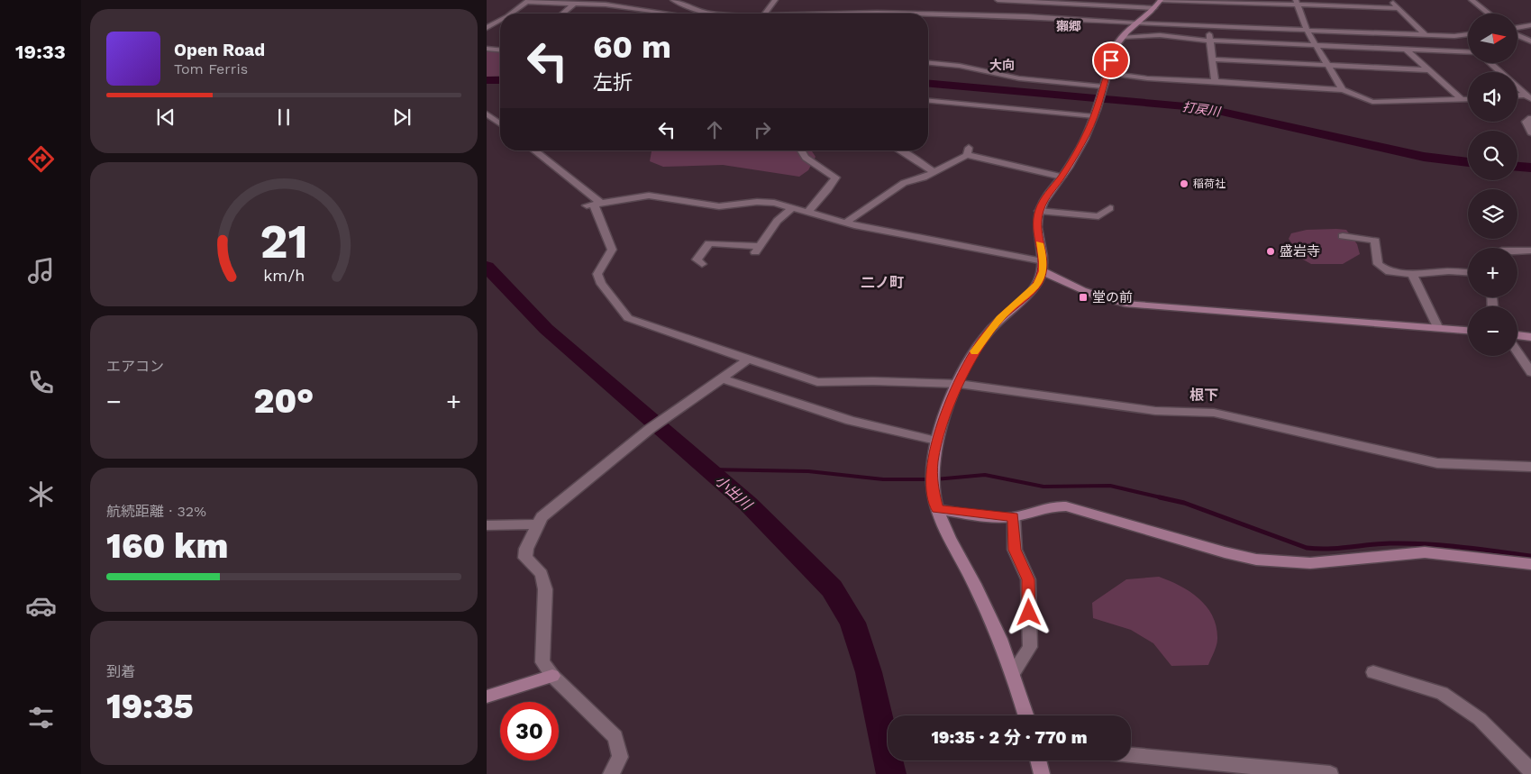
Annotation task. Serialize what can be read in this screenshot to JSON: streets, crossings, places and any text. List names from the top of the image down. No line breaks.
{"districts":["獺郷","大向","二ノ町","根下"],"water":["打戻川","小出川"],"places":{"other":["稲荷社","盛岩寺"],"transit":["堂の前"]},"north":"right","page":{"tabs":"19:33","map_buttons":["+","−"],"turn":["60 m","左折"],"song":["Open Road","Tom Ferris"],"tile":["エアコン",["航続距離 · 32%","160 km"],["到着","19:35"]],"heat":["−","20°","+"],"limit":"30","trip":"19:35 · 2 分 · 770 m","gauge":["21","km/h"]}}
